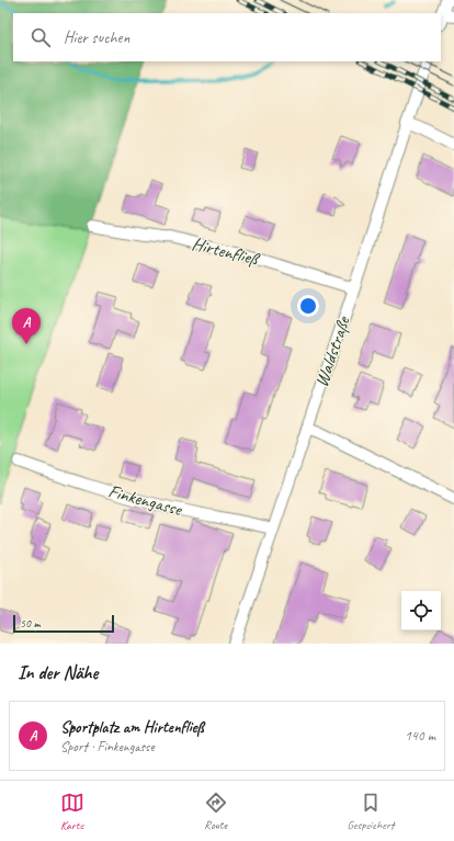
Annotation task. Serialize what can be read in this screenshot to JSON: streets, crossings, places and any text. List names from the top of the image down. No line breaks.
{"streets":{"street":["Hirtenfließ","Waldstraße","Finkengasse"]},"crossings":[["Hirtenfließ","Waldstraße"],["Waldstraße","Finkengasse"]],"scale_bar":"50 m","page":{"search":"Hier suchen","pins":"A","scale":"50 m","heading":"In der Nähe","list":[{"mark":"A","name":"Sportplatz am Hirtenfließ","note":"Sport · Finkengasse","value":"140 m"}],"nav":["Karte","Route","Gespeichert"]}}
